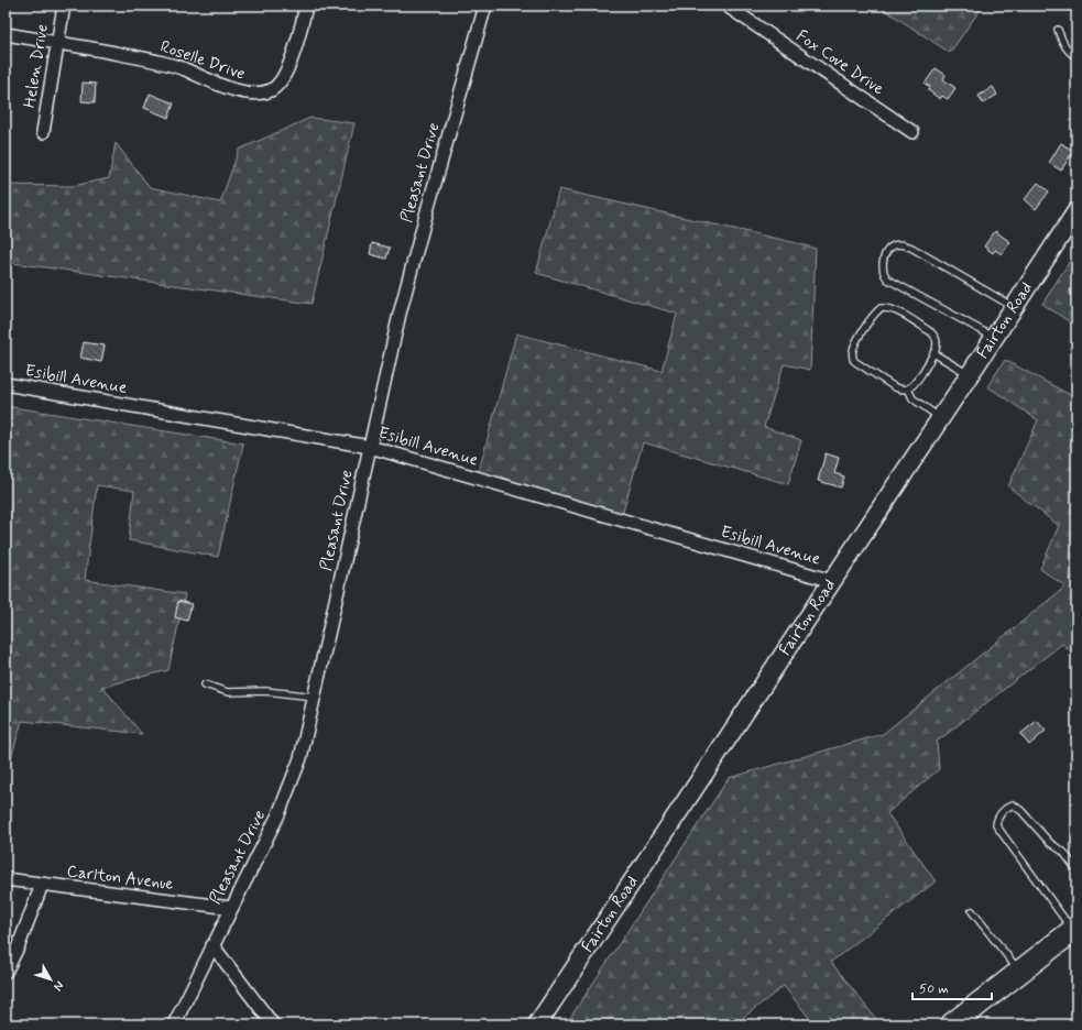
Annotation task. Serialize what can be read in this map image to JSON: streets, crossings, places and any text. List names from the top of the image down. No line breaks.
{"streets":{"main road":["Fairton Road"],"street":["Roselle Drive","Fox Cove Drive","Helen Drive","Pleasant Drive","Esibill Avenue","Carlton Avenue"]},"crossings":[["Roselle Drive","Helen Drive"],["Pleasant Drive","Esibill Avenue"],["Pleasant Drive","Carlton Avenue"],["Fairton Road","Esibill Avenue"]],"scale_bar":"50 m","north":"bottom right"}
